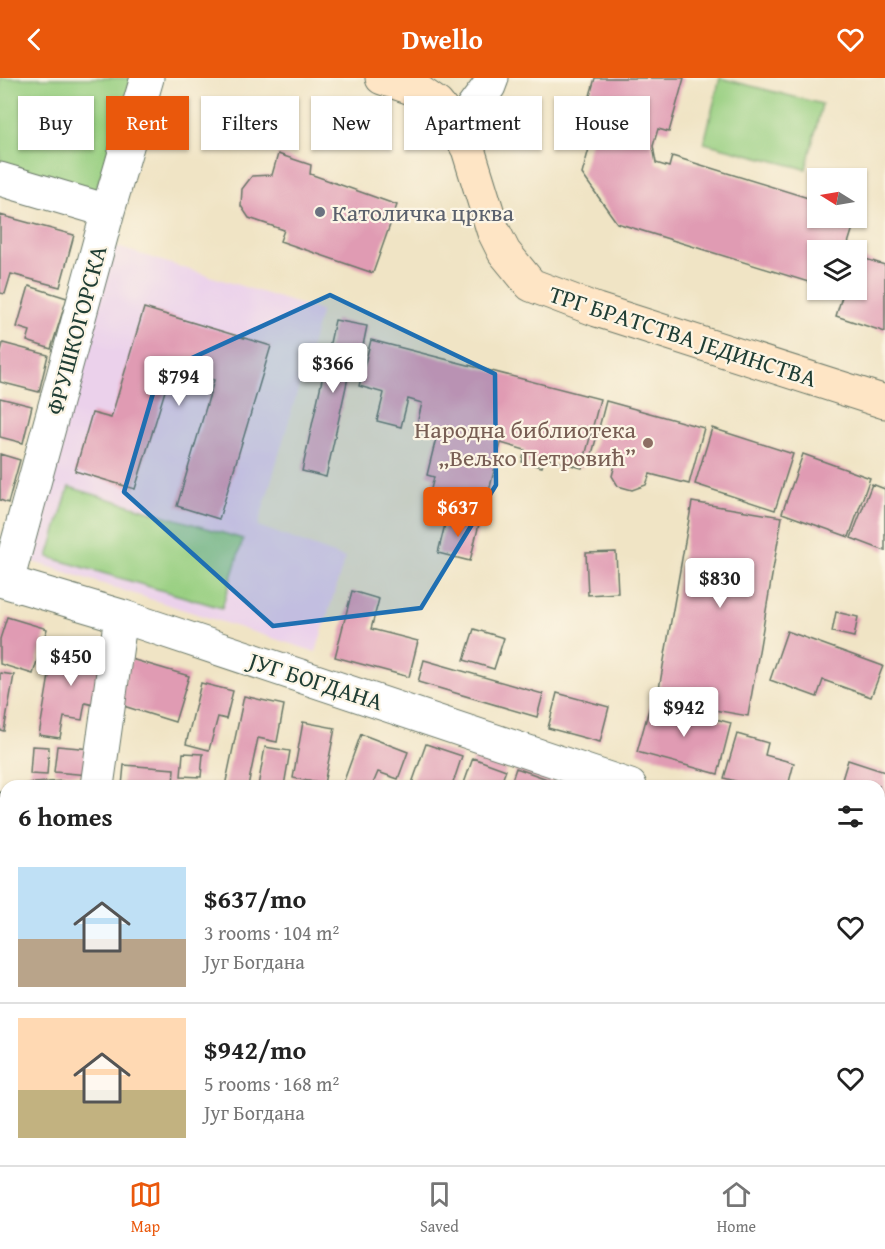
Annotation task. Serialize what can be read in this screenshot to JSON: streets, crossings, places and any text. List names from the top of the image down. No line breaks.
{"streets":{"street":["ФРУШКОГОРСКА","ТРГ БРАТСТВА ЈЕДИНСТВА","ЈУГ БОГДАНА"]},"crossings":[["ФРУШКОГОРСКА","ЈУГ БОГДАНА"]],"places":["Католичка црква","Народна библиотека „Вељко Петровић”"],"north":"left","page":{"header":"Dwello","chip":["Buy","Rent","Filters","New","Apartment","House"],"price":["$366","$794","$637","$830","$450","$942"],"heading":"6 homes","list":[{"name":"$637/mo","note":"3 rooms · 104 m² · Југ Богдана"},{"name":"$942/mo","note":"5 rooms · 168 m² · Југ Богдана"}],"tabs":["Map","Saved","Home"]}}
